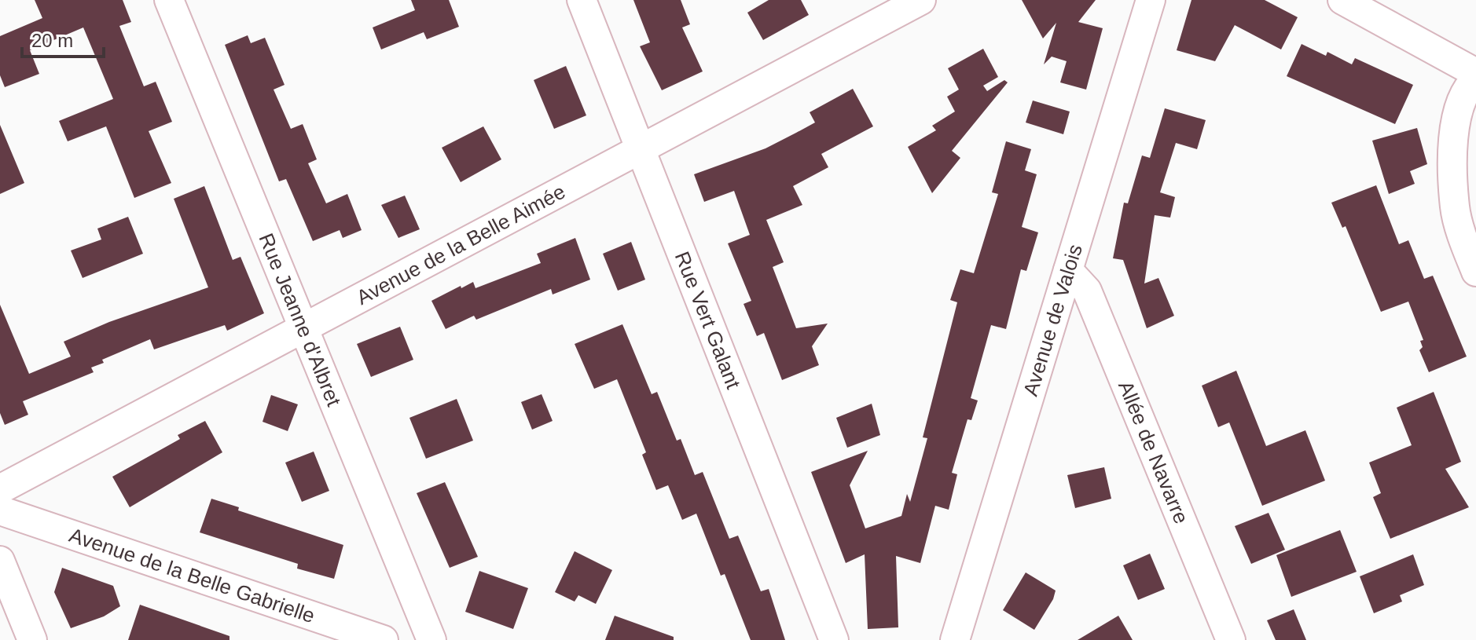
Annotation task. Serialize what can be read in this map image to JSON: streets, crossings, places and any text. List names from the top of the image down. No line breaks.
{"streets":{"street":["Avenue de la Belle Aimée","Rue Jeanne d'Albret","Rue Vert Galant","Avenue de Valois","Allée de Navarre","Avenue de la Belle Gabrielle"]},"crossings":[["Avenue de la Belle Aimée","Rue Jeanne d'Albret"],["Avenue de la Belle Aimée","Rue Vert Galant"],["Avenue de Valois","Allée de Navarre"]],"scale_bar":"20 m"}
